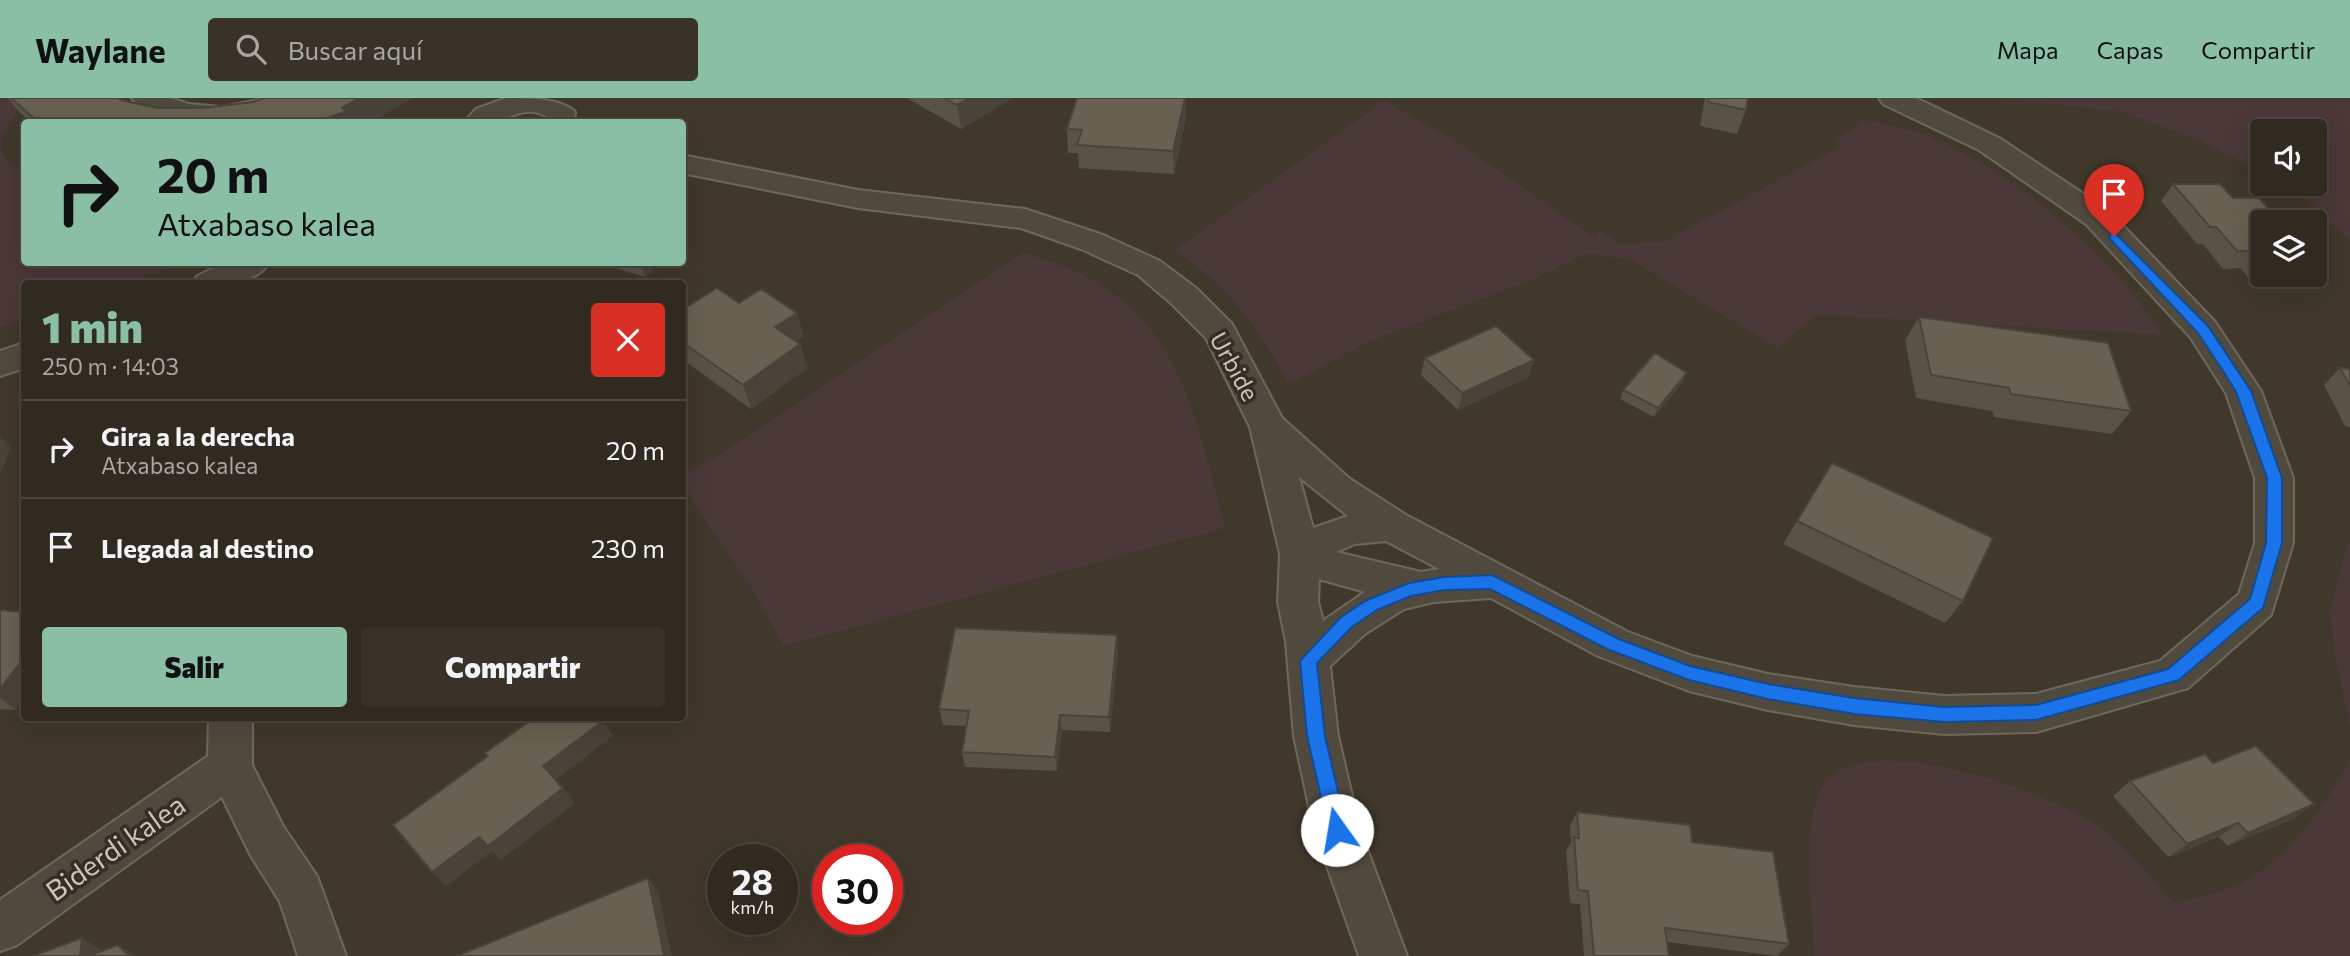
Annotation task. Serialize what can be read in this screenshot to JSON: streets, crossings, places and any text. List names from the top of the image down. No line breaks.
{"streets":{"street":["Urbide","Biderdi kalea"]},"page":{"header":"Waylane","search":"Buscar aquí","nav":["Mapa","Capas","Compartir"],"turn":["20 m","Atxabaso kalea"],"heading":["1 min","250 m · 14:03"],"list":[{"name":"Gira a la derecha","note":"Atxabaso kalea","value":"20 m"},{"name":"Llegada al destino","value":"230 m"}],"buttons":["Salir","Compartir"],"speed":"28 km/h","limit":"30"}}
